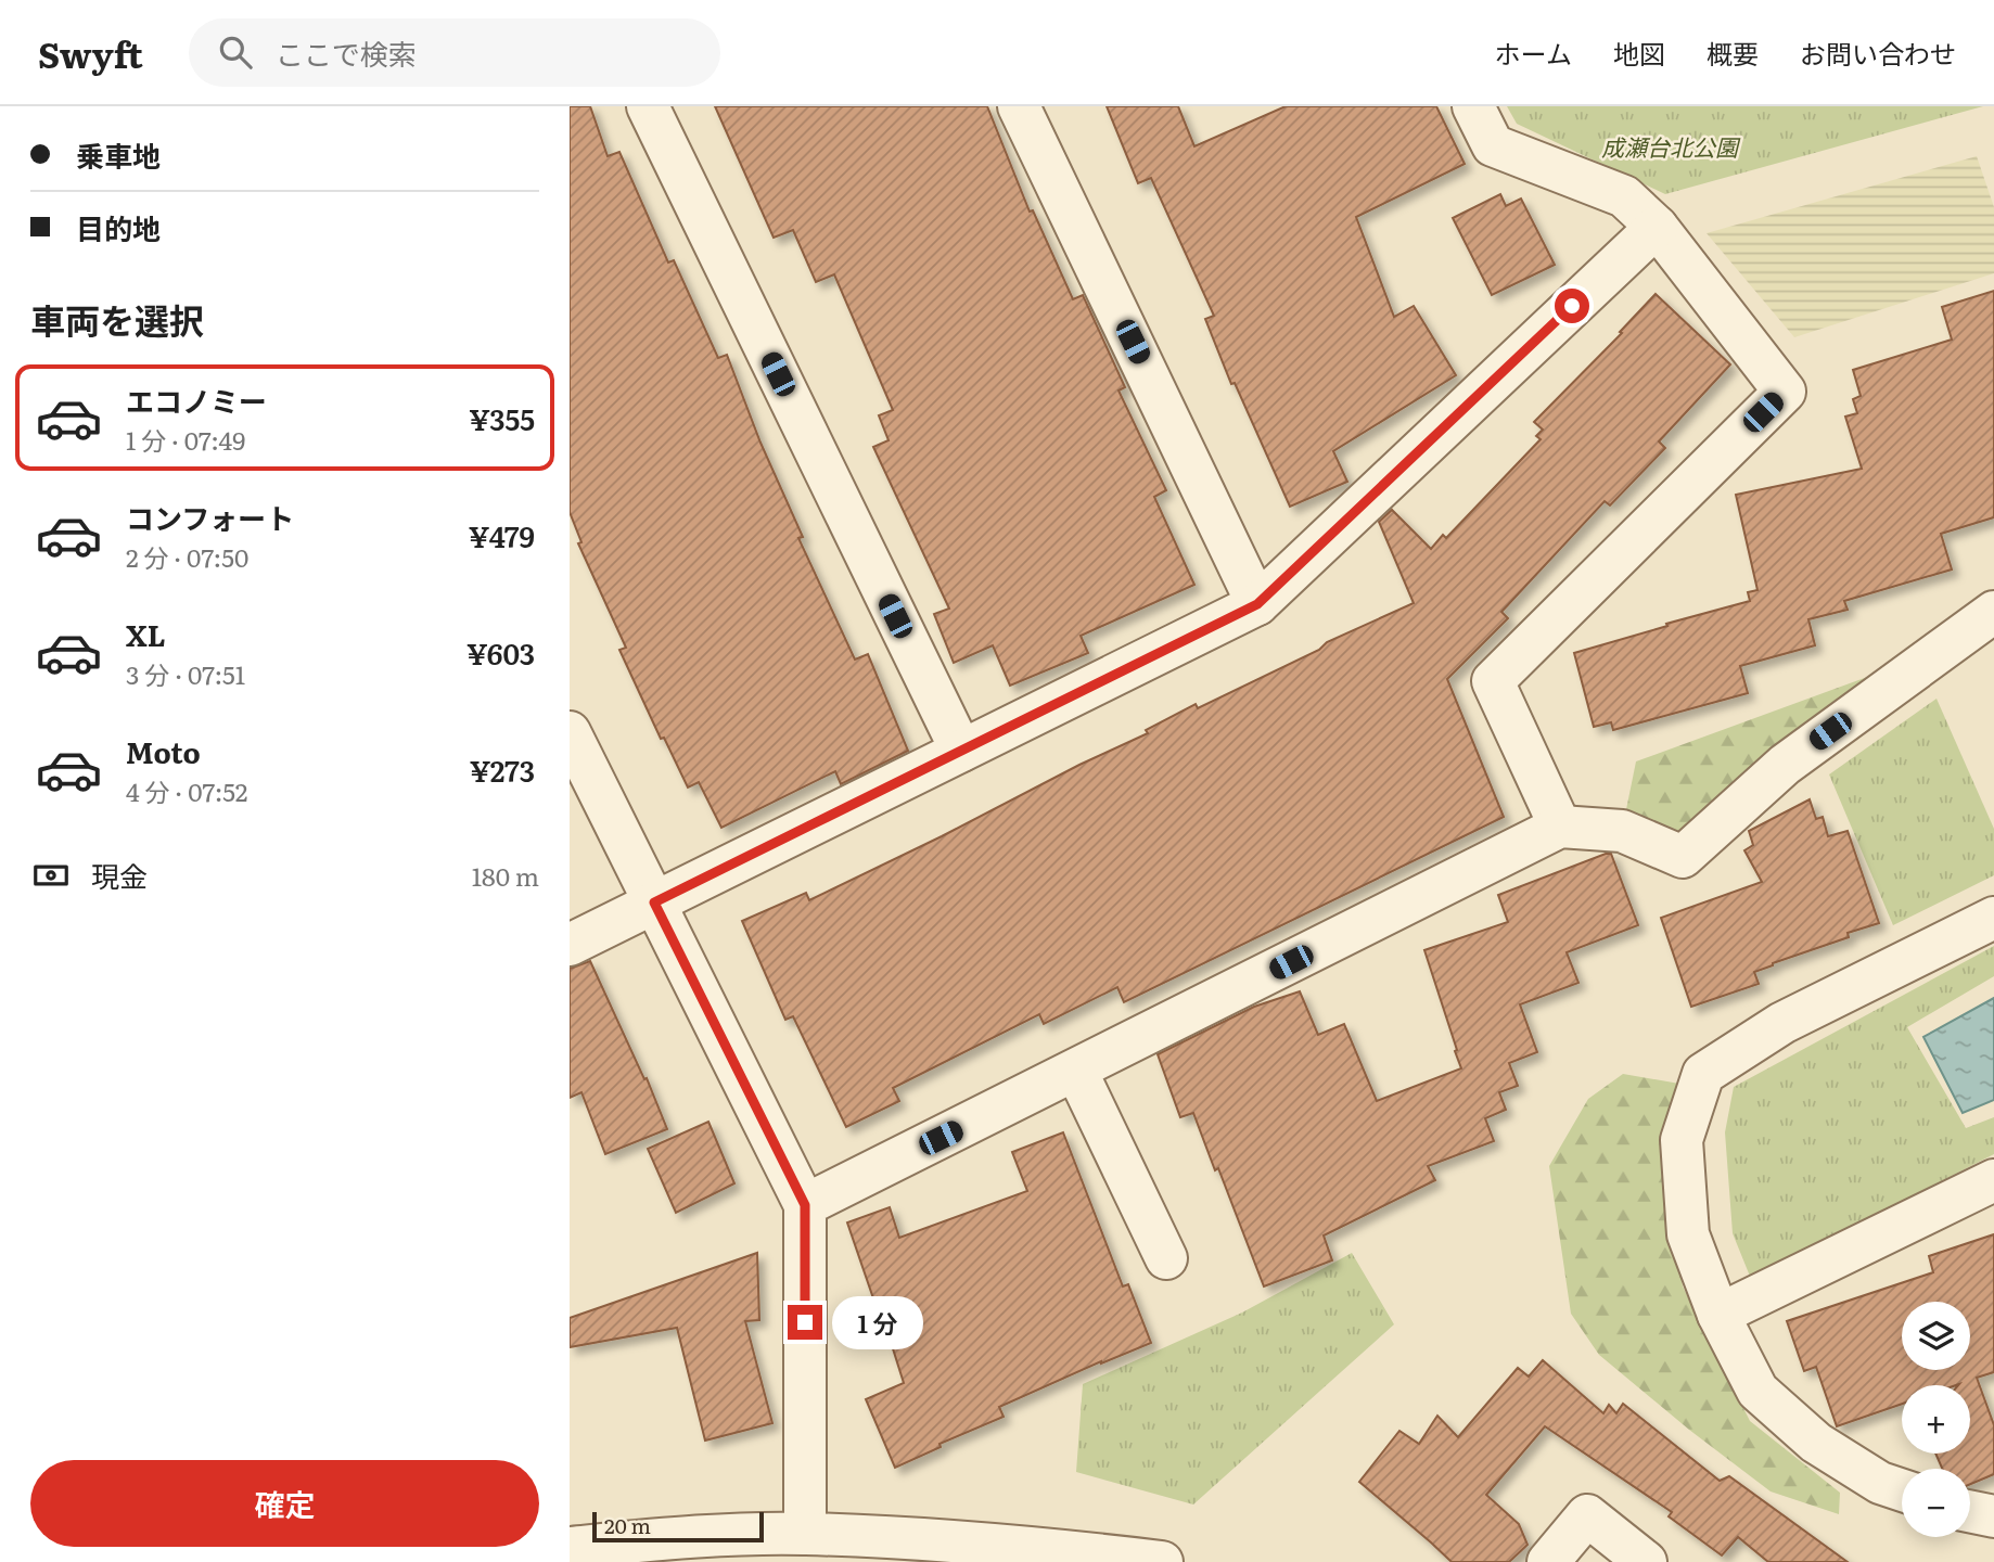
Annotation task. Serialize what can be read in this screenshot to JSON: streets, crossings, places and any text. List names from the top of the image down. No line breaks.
{"parks":["成瀬台北公園"],"scale_bar":"20 m","page":{"header":"Swyft","search":"ここで検索","nav":["ホーム","地図","概要","お問い合わせ"],"banner":["乗車地","目的地"],"heading":"車両を選択","list":[{"name":"エコノミー","note":"1 分 · 07:49","value":"¥355"},{"name":"コンフォート","note":"2 分 · 07:50","value":"¥479"},{"name":"XL","note":"3 分 · 07:51","value":"¥603"},{"name":"Moto","note":"4 分 · 07:52","value":"¥273"}],"pay":["現金","180 m"],"bubble":"1 分","map_buttons":["+","−"],"buttons":"確定","scale":"20 m"}}
